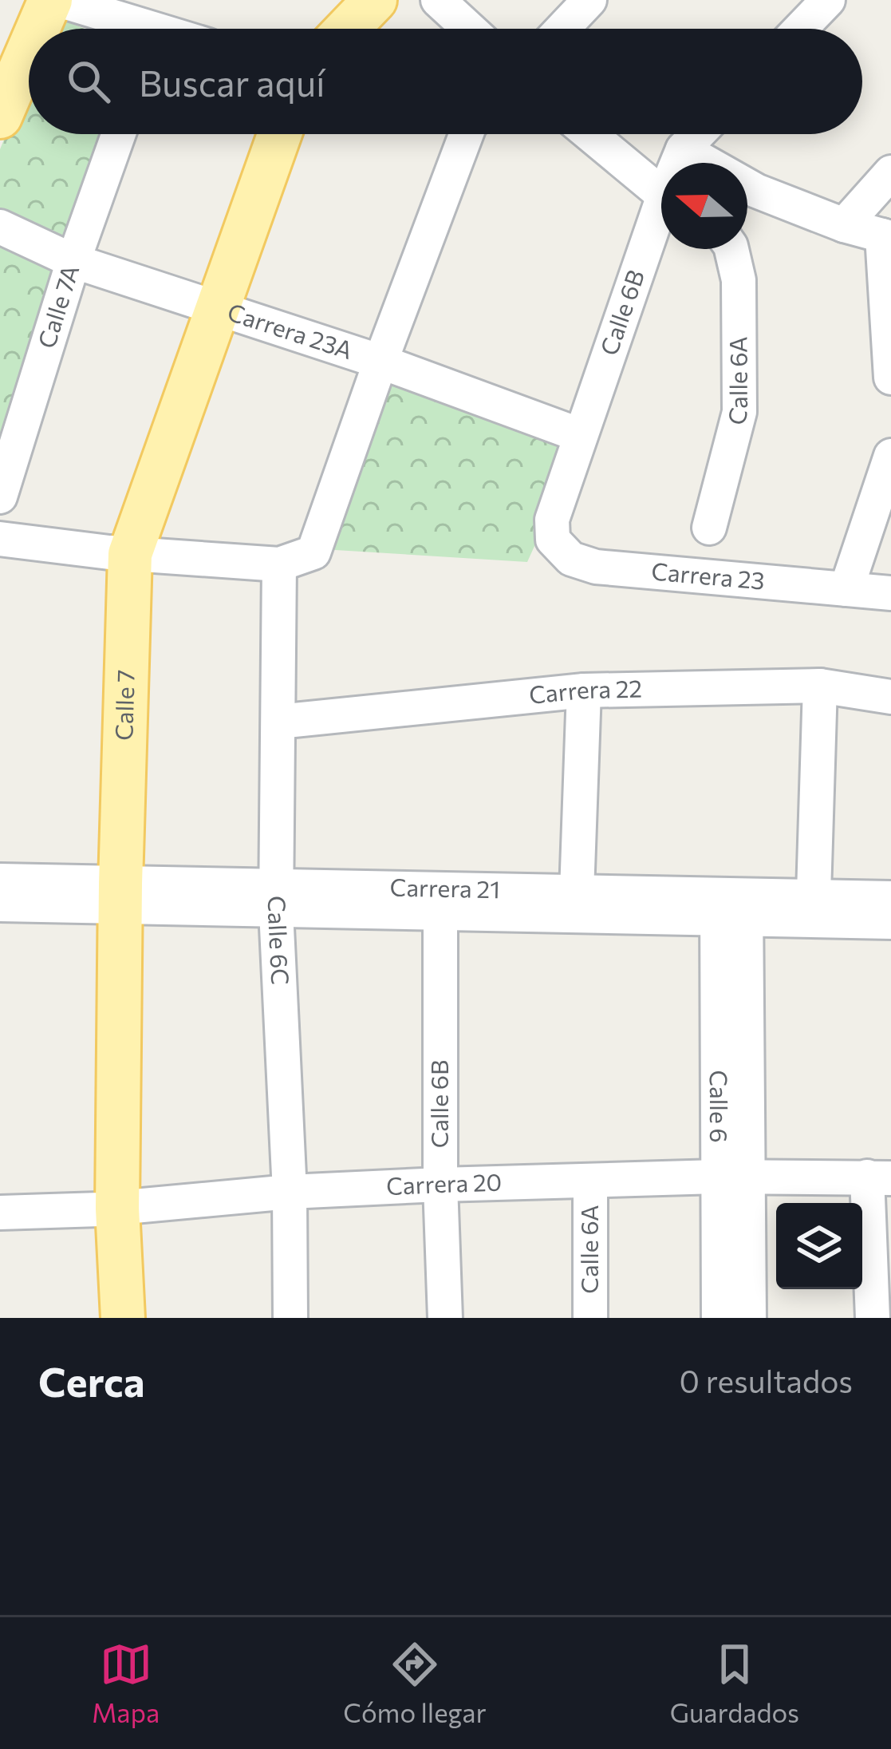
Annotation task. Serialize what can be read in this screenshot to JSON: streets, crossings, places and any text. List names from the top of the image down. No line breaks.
{"streets":{"main road":["Calle 7"],"street":["Calle 7A","Calle 6B","Carrera 23A","Calle 6A","Carrera 23","Carrera 22","Carrera 21","Calle 6C","Calle 6","Carrera 20"]},"crossings":[["Calle 7A","Carrera 23A"],["Calle 6B","Carrera 23A"],["Calle 6B","Carrera 23"],["Calle 6B","Carrera 21"],["Calle 6B","Carrera 20"],["Carrera 23A","Calle 7"],["Calle 6A","Carrera 20"],["Carrera 22","Calle 6C"],["Calle 7","Carrera 21"],["Calle 7","Carrera 20"],["Carrera 21","Calle 6C"],["Carrera 21","Calle 6"],["Calle 6C","Carrera 20"],["Calle 6","Carrera 20"]],"north":"left","page":{"search":"Buscar aquí","heading":["Cerca","0 resultados"],"nav":["Mapa","Cómo llegar","Guardados"]}}
